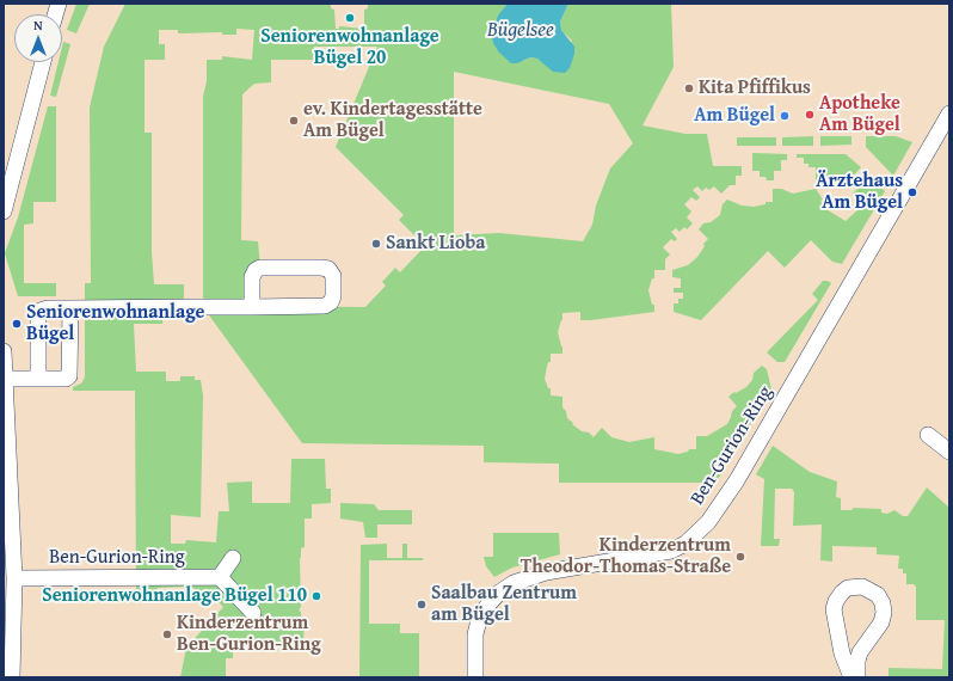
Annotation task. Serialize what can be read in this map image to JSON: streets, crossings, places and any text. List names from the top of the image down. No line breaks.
{"streets":{"street":["Ben-Gurion-Ring"]},"water":["Bügelsee"],"places":["Seniorenwohnanlage Bügel 20","Kita Pfiffikus","Apotheke Am Bügel","Am Bügel","ev. Kindertagesstätte Am Bügel","Ärztehaus Am Bügel","Sankt Lioba","Seniorenwohnanlage Bügel","Kinderzentrum Theodor-Thomas-Straße","Seniorenwohnanlage Bügel 110","Saalbau Zentrum am Bügel","Kinderzentrum Ben-Gurion-Ring"],"north":"top"}
